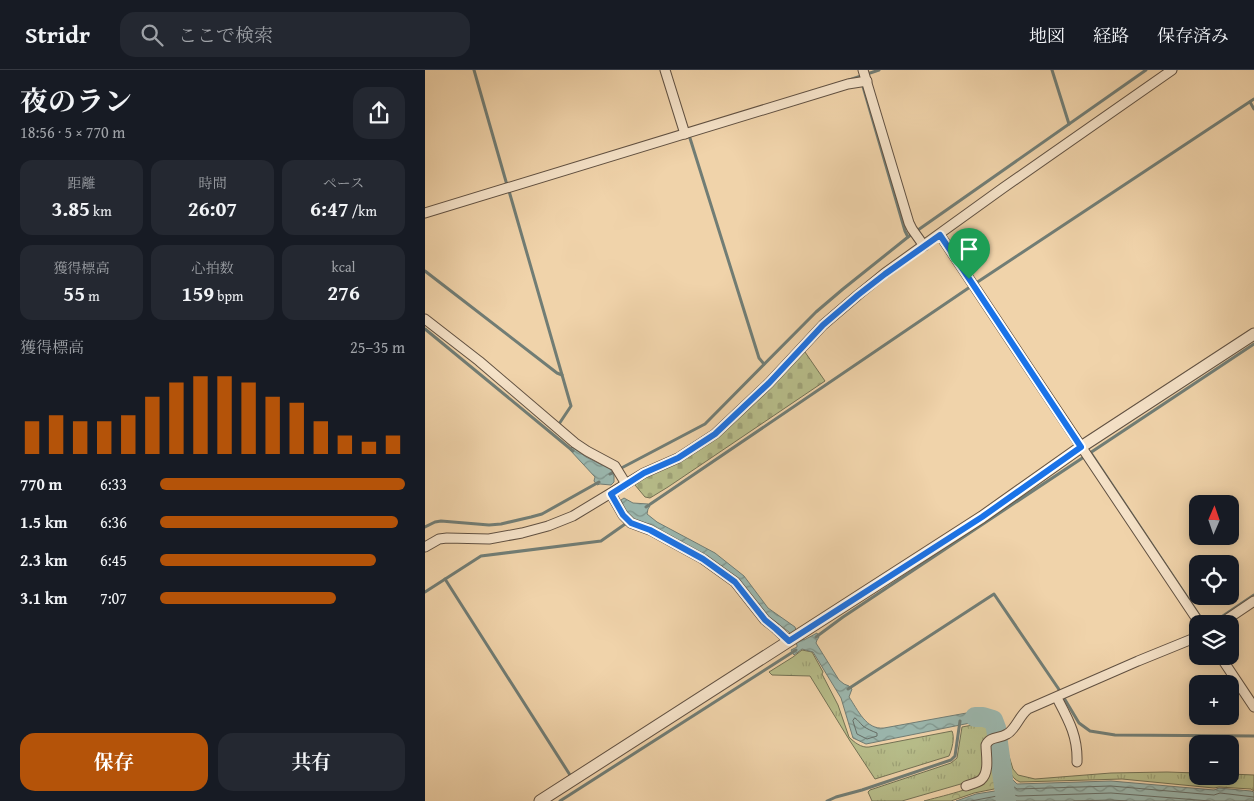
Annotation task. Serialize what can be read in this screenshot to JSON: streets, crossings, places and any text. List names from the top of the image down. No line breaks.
{"north":"top","page":{"header":"Stridr","search":"ここで検索","nav":["地図","経路","保存済み"],"heading":["夜のラン","18:56 · 5 × 770 m"],"stats":[["距離","3.85 km"],["時間","26:07"],["ペース","6:47 /km"],["獲得標高","55 m"],["心拍数","159 bpm"],["kcal","276"]],"chart":["獲得標高","25–35 m"],"list":[{"name":"770 m","note":"6:33"},{"name":"1.5 km","note":"6:36"},{"name":"2.3 km","note":"6:45"},{"name":"3.1 km","note":"7:07"}],"map_buttons":["+","−"],"buttons":["保存","共有"]}}
